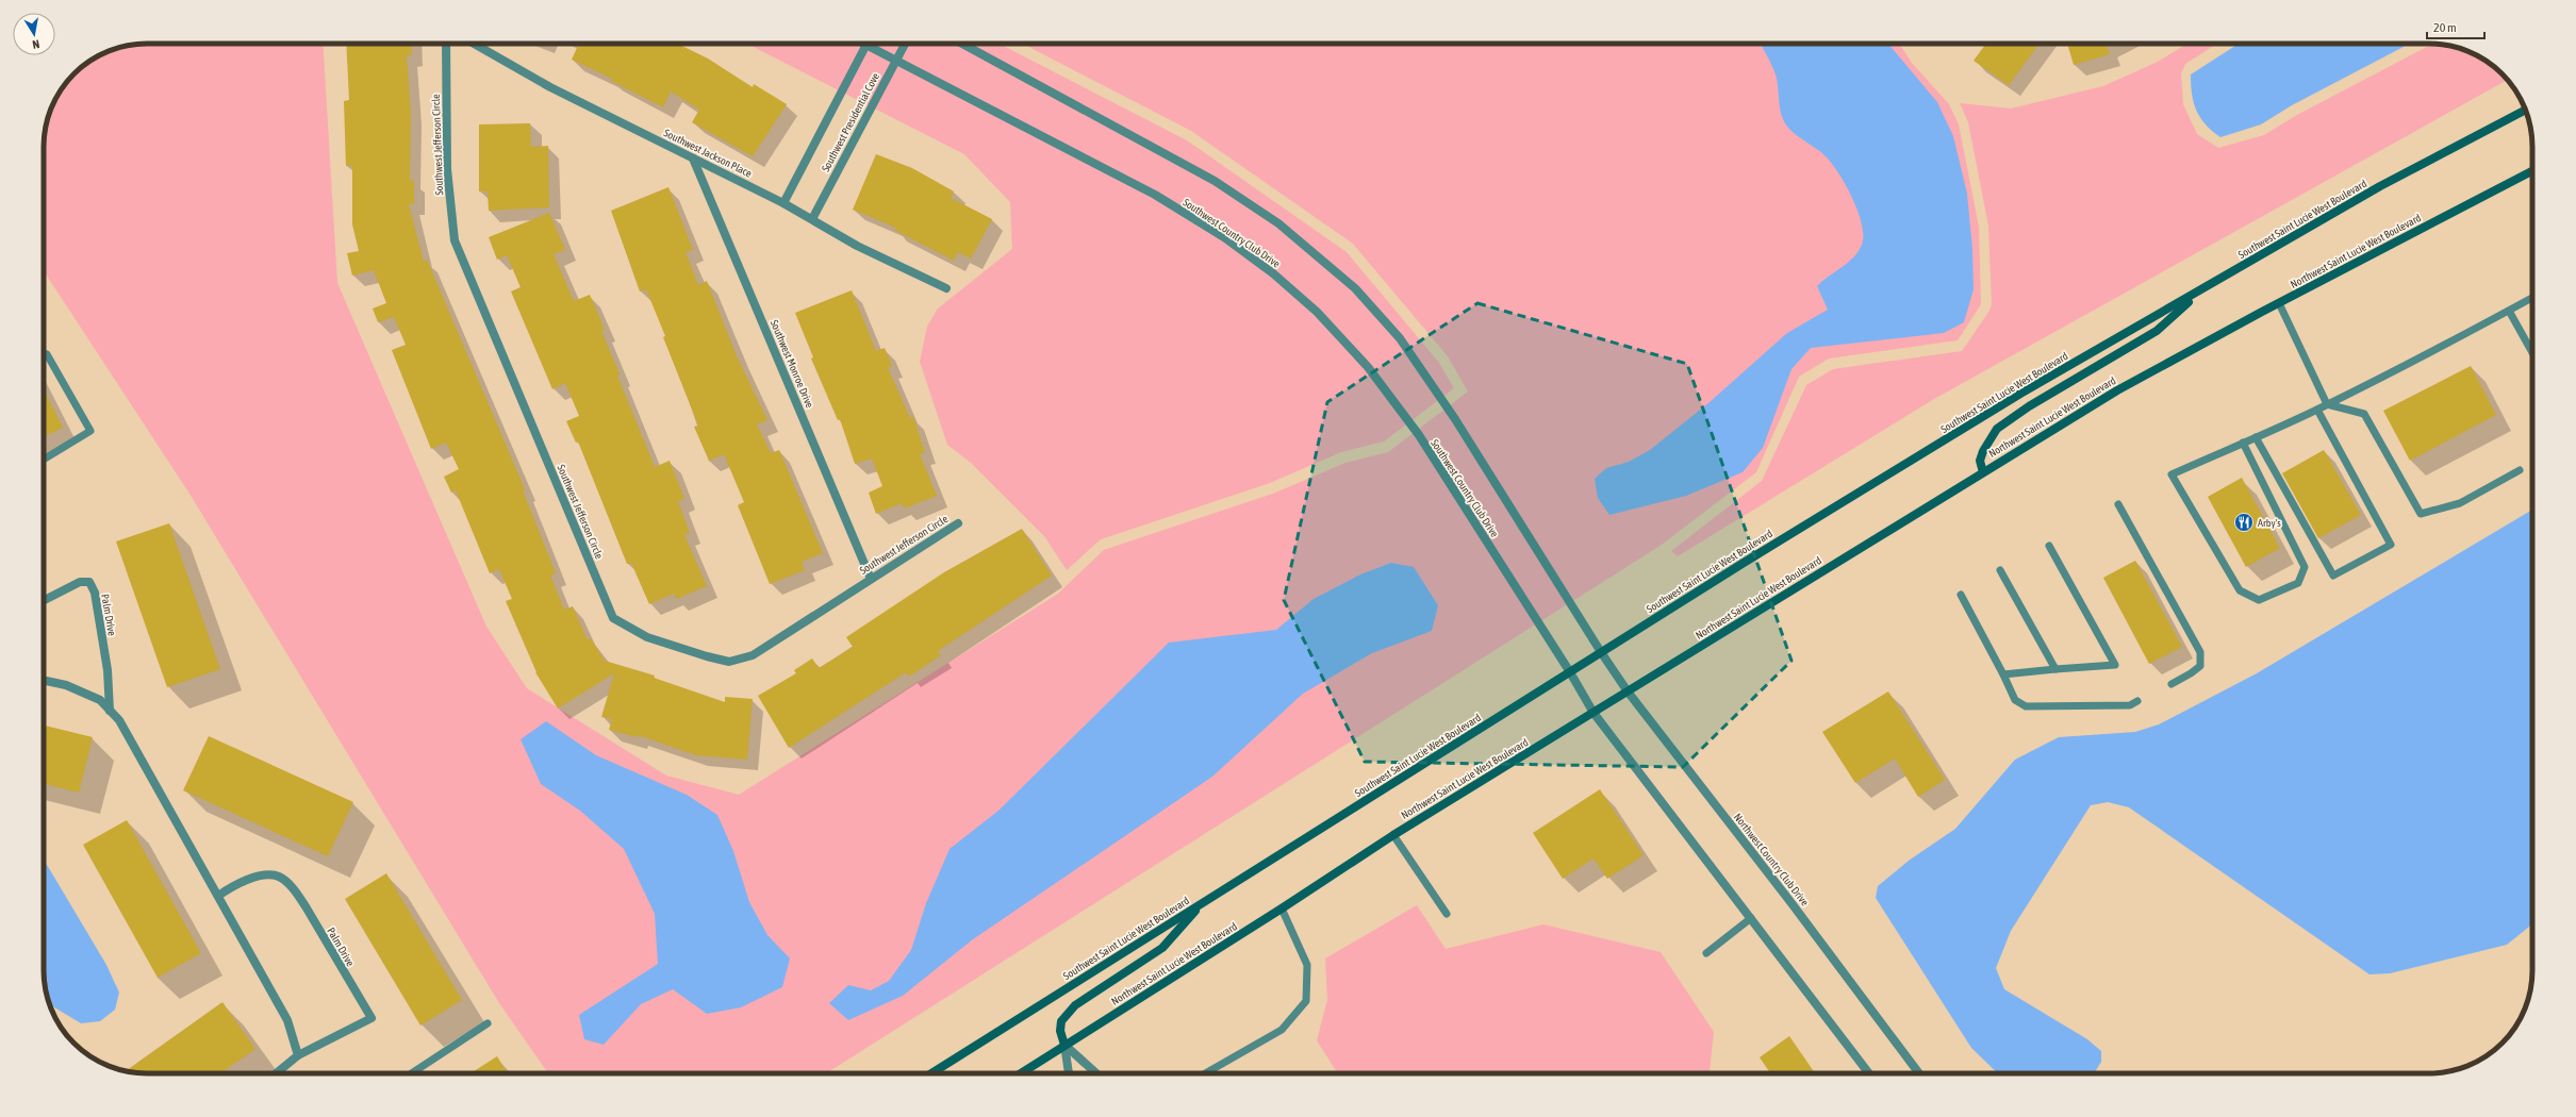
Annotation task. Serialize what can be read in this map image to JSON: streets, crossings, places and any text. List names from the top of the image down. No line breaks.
{"streets":{"main road":["Southwest Saint Lucie West Boulevard","Northwest Saint Lucie West Boulevard"],"street":["Southwest Presidential Cove","Southwest Jefferson Circle","Southwest Jackson Place","Southwest Country Club Drive","Southwest Monroe Drive","Palm Drive","Northwest Country Club Drive"]},"crossings":[["Southwest Presidential Cove","Southwest Jackson Place"],["Southwest Presidential Cove","Southwest Country Club Drive"],["Southwest Jefferson Circle","Southwest Monroe Drive"],["Southwest Jackson Place","Southwest Monroe Drive"],["Southwest Saint Lucie West Boulevard","Southwest Country Club Drive"],["Southwest Saint Lucie West Boulevard","Northwest Country Club Drive"],["Northwest Saint Lucie West Boulevard","Northwest Country Club Drive"]],"places":{"restaurant":["Arby's"]},"scale_bar":"20 m","north":"bottom"}
